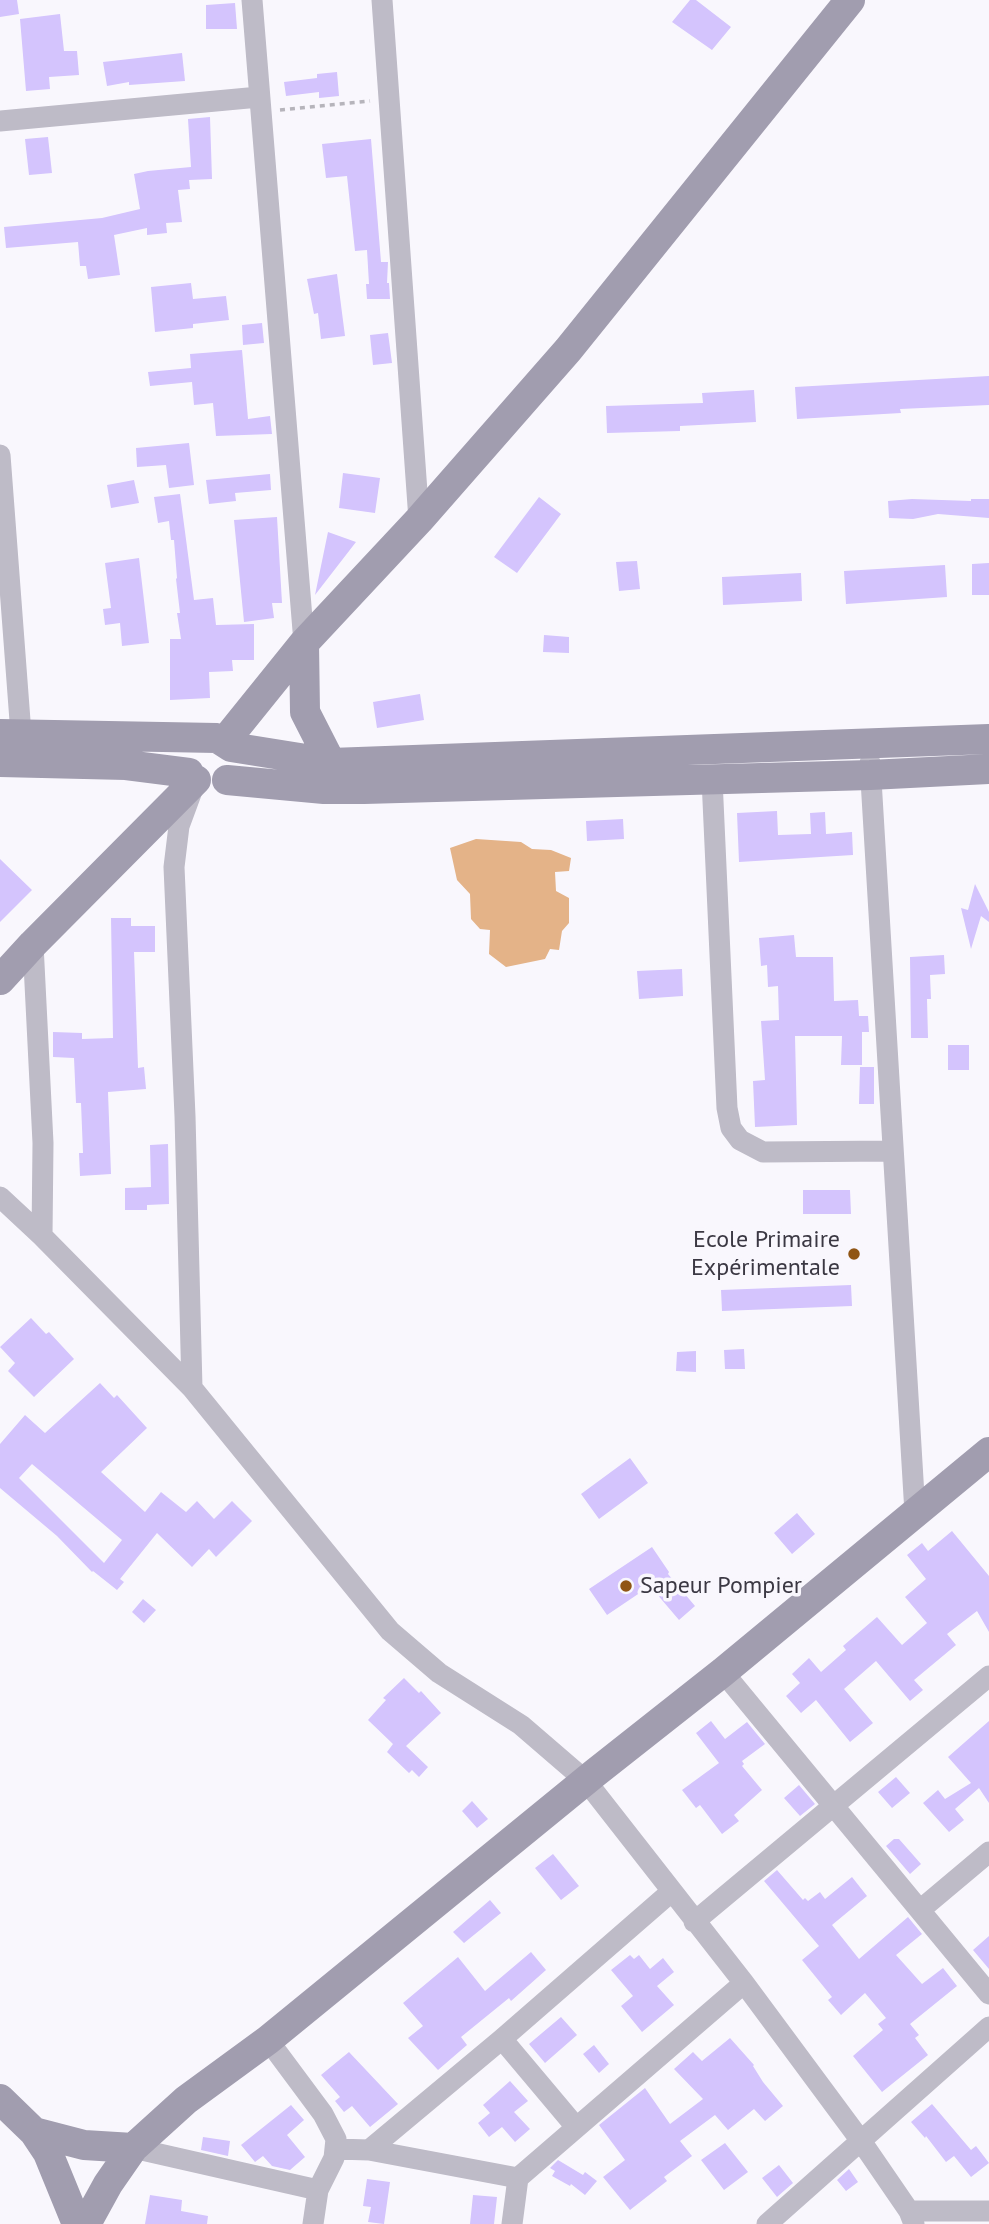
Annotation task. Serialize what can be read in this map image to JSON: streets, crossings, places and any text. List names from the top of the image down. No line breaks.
{"places":["Ecole Primaire Expérimentale","Sapeur Pompier"]}
